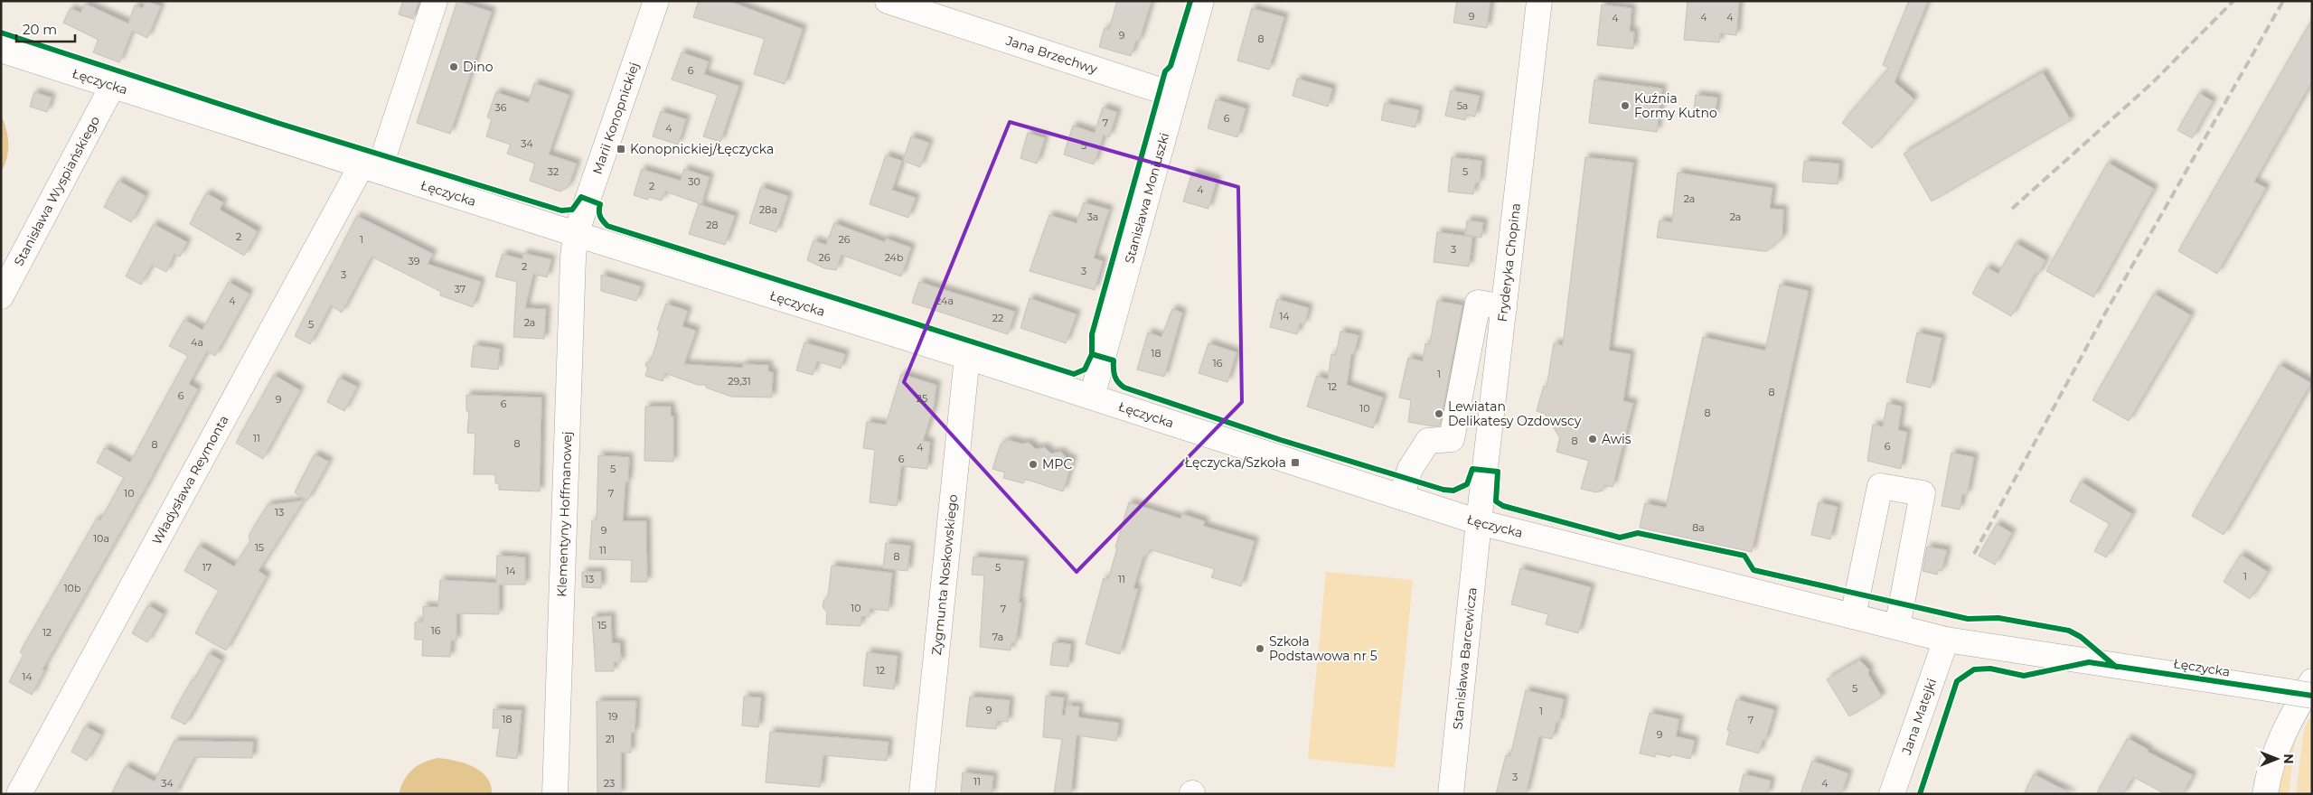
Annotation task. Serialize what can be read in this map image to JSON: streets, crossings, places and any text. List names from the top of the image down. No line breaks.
{"streets":{"street":["Jana Brzechwy","Łęczycka","Marii Konopnickiej","Stanisława Wyspiańskiego","Stanisława Moniuszki","Fryderyka Chopina","Władysława Reymonta","Klementyny Hoffmanowej","Zygmunta Noskowskiego","Stanisława Barcewicza","Jana Matejki"]},"crossings":[["Jana Brzechwy","Stanisława Moniuszki"],["Łęczycka","Marii Konopnickiej"],["Łęczycka","Stanisława Wyspiańskiego"],["Łęczycka","Stanisława Moniuszki"],["Łęczycka","Fryderyka Chopina"],["Łęczycka","Władysława Reymonta"],["Łęczycka","Klementyny Hoffmanowej"],["Łęczycka","Zygmunta Noskowskiego"],["Łęczycka","Stanisława Barcewicza"],["Łęczycka","Jana Matejki"],["Marii Konopnickiej","Klementyny Hoffmanowej"],["Fryderyka Chopina","Stanisława Barcewicza"]],"places":{"other":["Dino","Kuźnia Formy Kutno","Lewiatan Delikatesy Ozdowscy","Awis","MPC","Szkoła Podstawowa nr 5"],"transit":["Konopnickiej/Łęczycka","Łęczycka/Szkoła"]},"house_numbers":["9","4","4","4","9","8","6","5a","36","6","7","4","34","5","32","5","30","2","4","2a","28a","3a","2a","28","2","1","26","3","26","24b","39","2","3","3","37","4","24a","14","22","2a","5","4a","18","16","1","29,31","12","8","6","25","9","6","10","8","11","8","8","8","6","4","6","5","10","7","13","8a","9","10a","15","11","8","17","5","14","1","13","11","10b","10","7","15","16","12","7a","12","14","5","9","1","19","18","7","9","21","3","11","34","23","4"],"scale_bar":"20 m","north":"right"}
